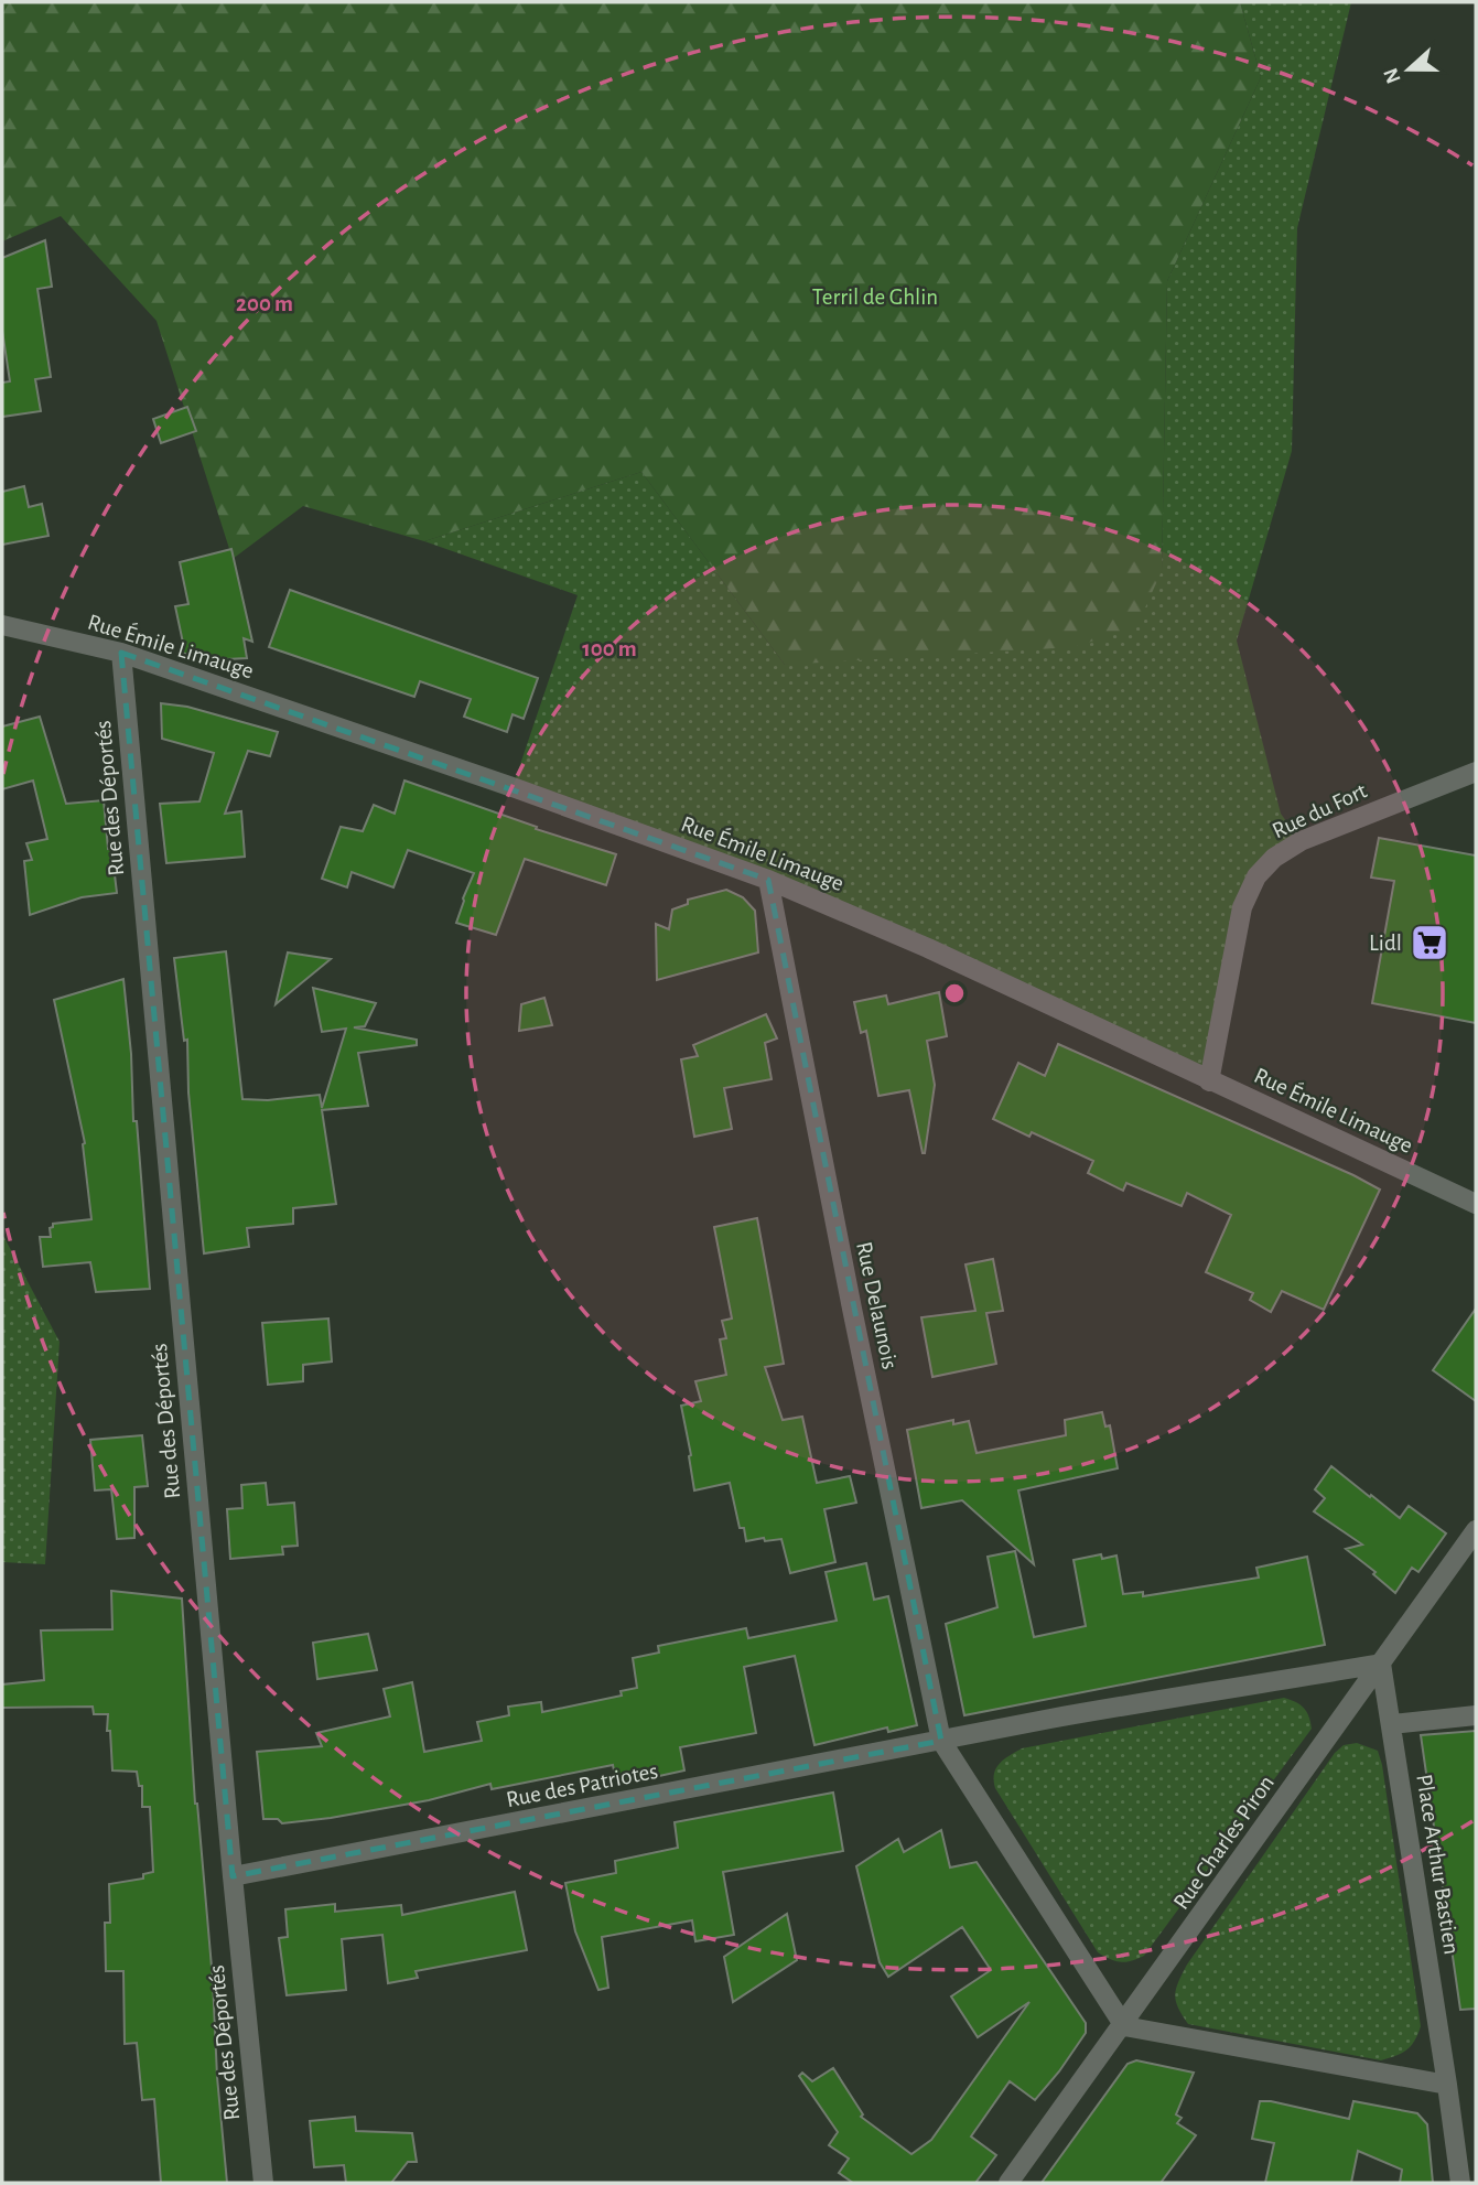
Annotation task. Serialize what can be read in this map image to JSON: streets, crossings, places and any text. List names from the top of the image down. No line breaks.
{"streets":{"street":["Rue Émile Limauge","Rue des Déportés","Rue du Fort","Rue Delaunois","Rue des Patriotes","Rue Charles Piron","Place Arthur Bastien"]},"crossings":[["Rue Émile Limauge","Rue des Déportés"],["Rue Émile Limauge","Rue du Fort"],["Rue Émile Limauge","Rue Delaunois"],["Rue des Déportés","Rue des Patriotes"],["Rue Delaunois","Rue des Patriotes"],["Rue Charles Piron","Place Arthur Bastien"]],"parks":["Terril de Ghlin"],"places":{"supermarket":["Lidl"]},"north":"left","rings":["200 m","100 m"]}
